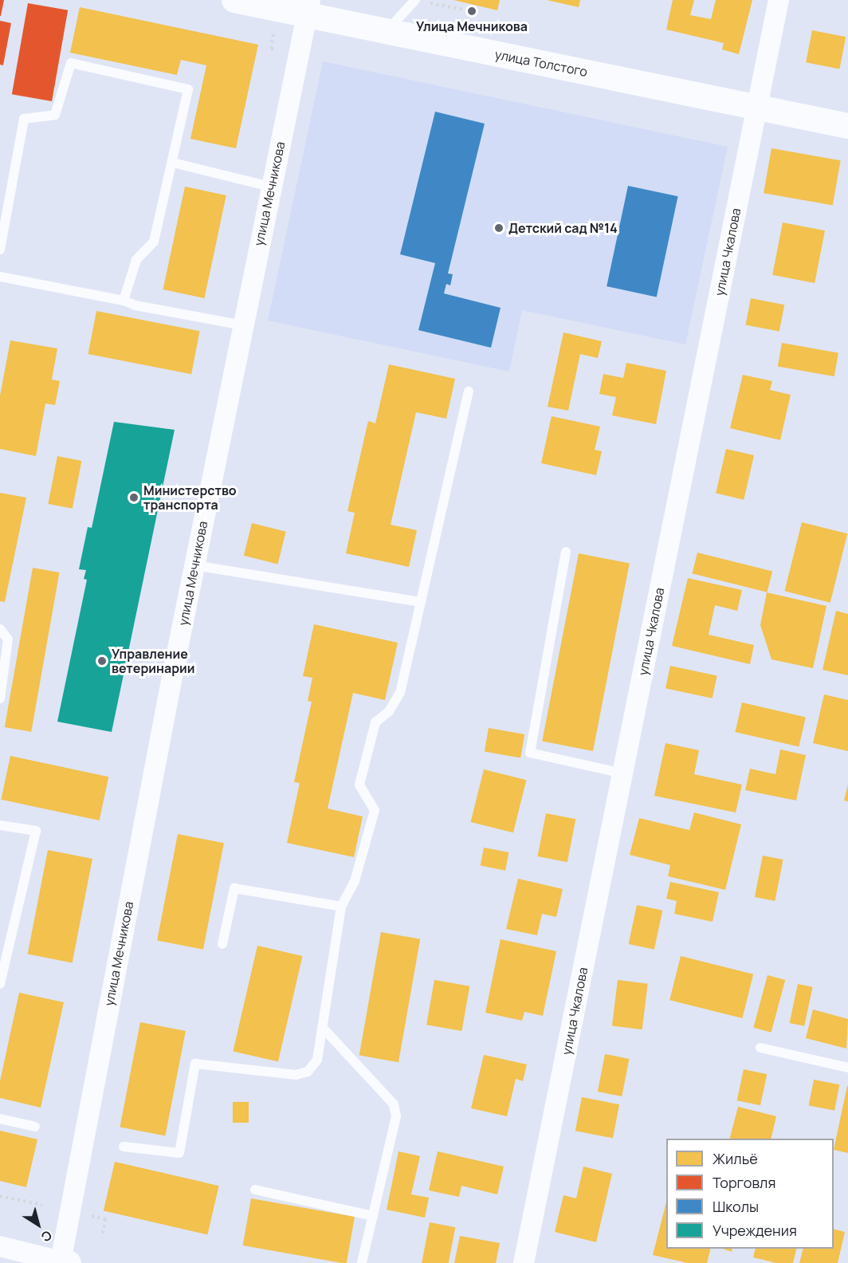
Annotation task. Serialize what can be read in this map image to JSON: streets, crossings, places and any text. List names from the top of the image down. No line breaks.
{"streets":{"street":["улица Толстого","улица Мечникова","улица Чкалова"]},"crossings":[["улица Толстого","улица Мечникова"],["улица Толстого","улица Чкалова"]],"places":["Улица Мечникова","Детский сад №14","Министерство транспорта","Управление ветеринарии"],"legend":["Жильё","Торговля","Школы","Учреждения"],"north":"bottom right"}
